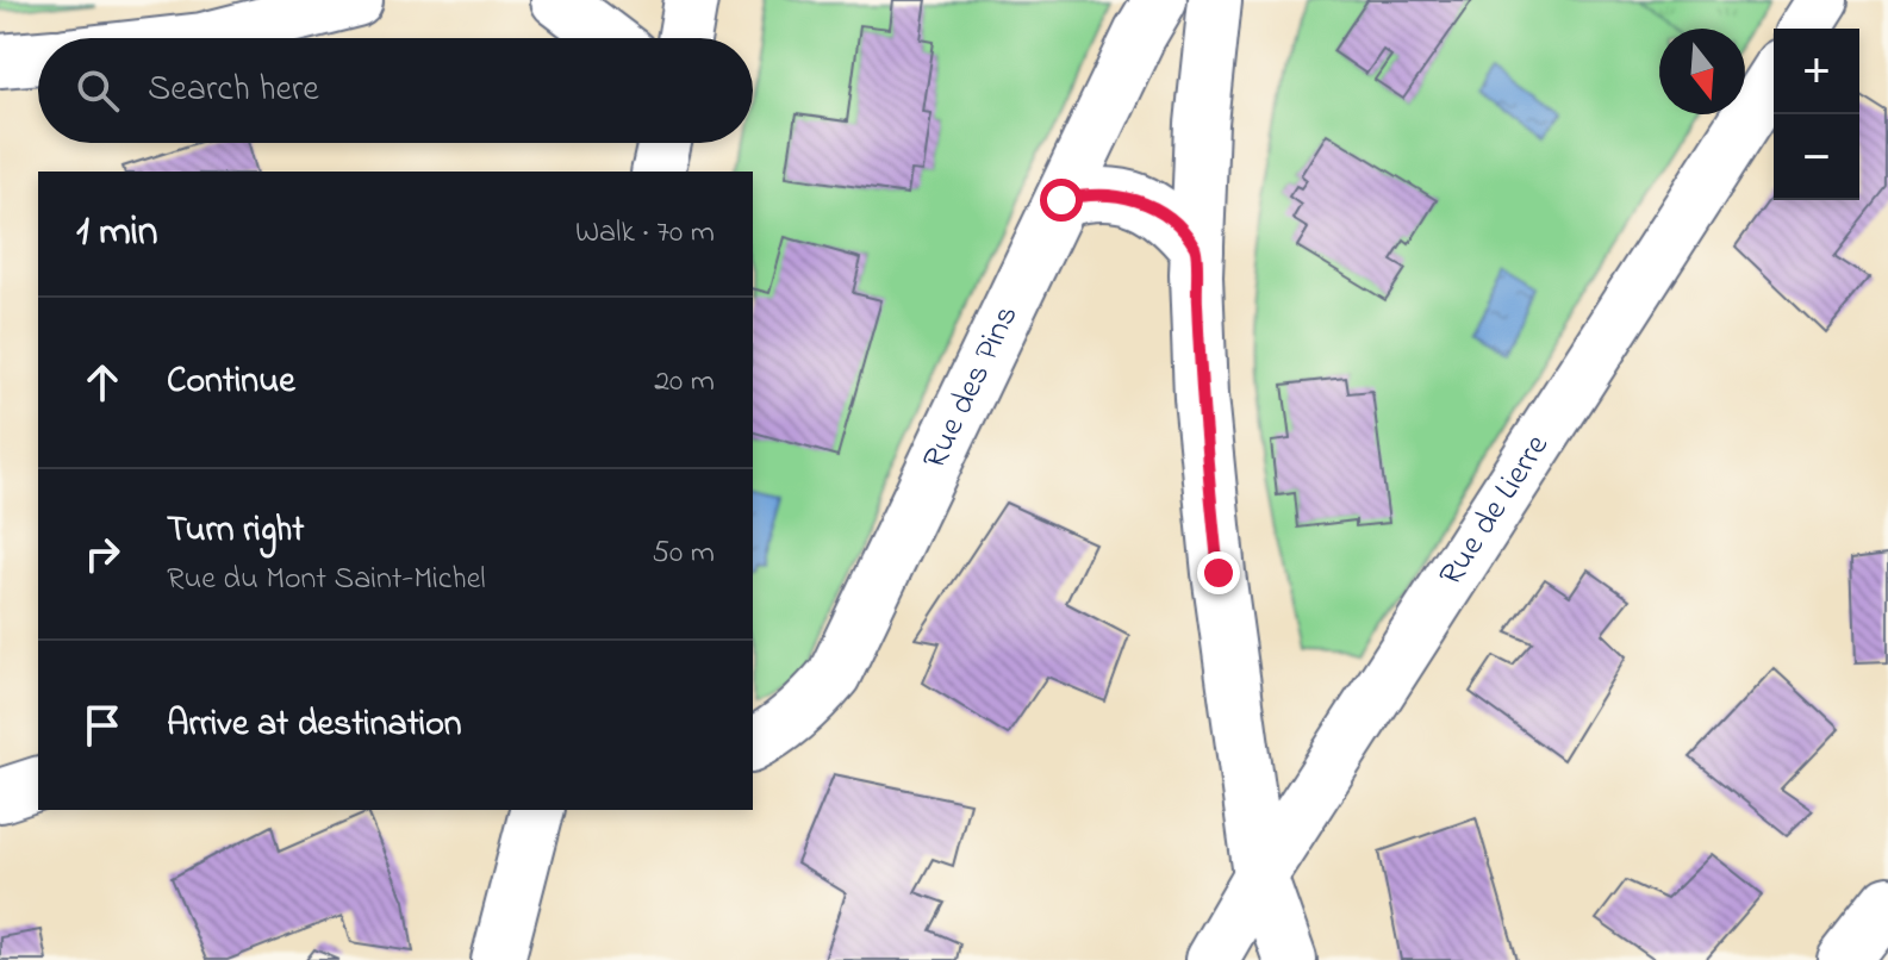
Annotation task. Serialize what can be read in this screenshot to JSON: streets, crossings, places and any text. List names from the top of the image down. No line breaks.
{"streets":{"street":["Rue des Pins","Rue de Lierre"]},"north":"bottom","page":{"map_buttons":["+","−"],"search":"Search here","heading":["1 min","Walk · 70 m"],"list":[["Continue","20 m"],["Turn right","Rue du Mont Saint-Michel","50 m"],"Arrive at destination"]}}
